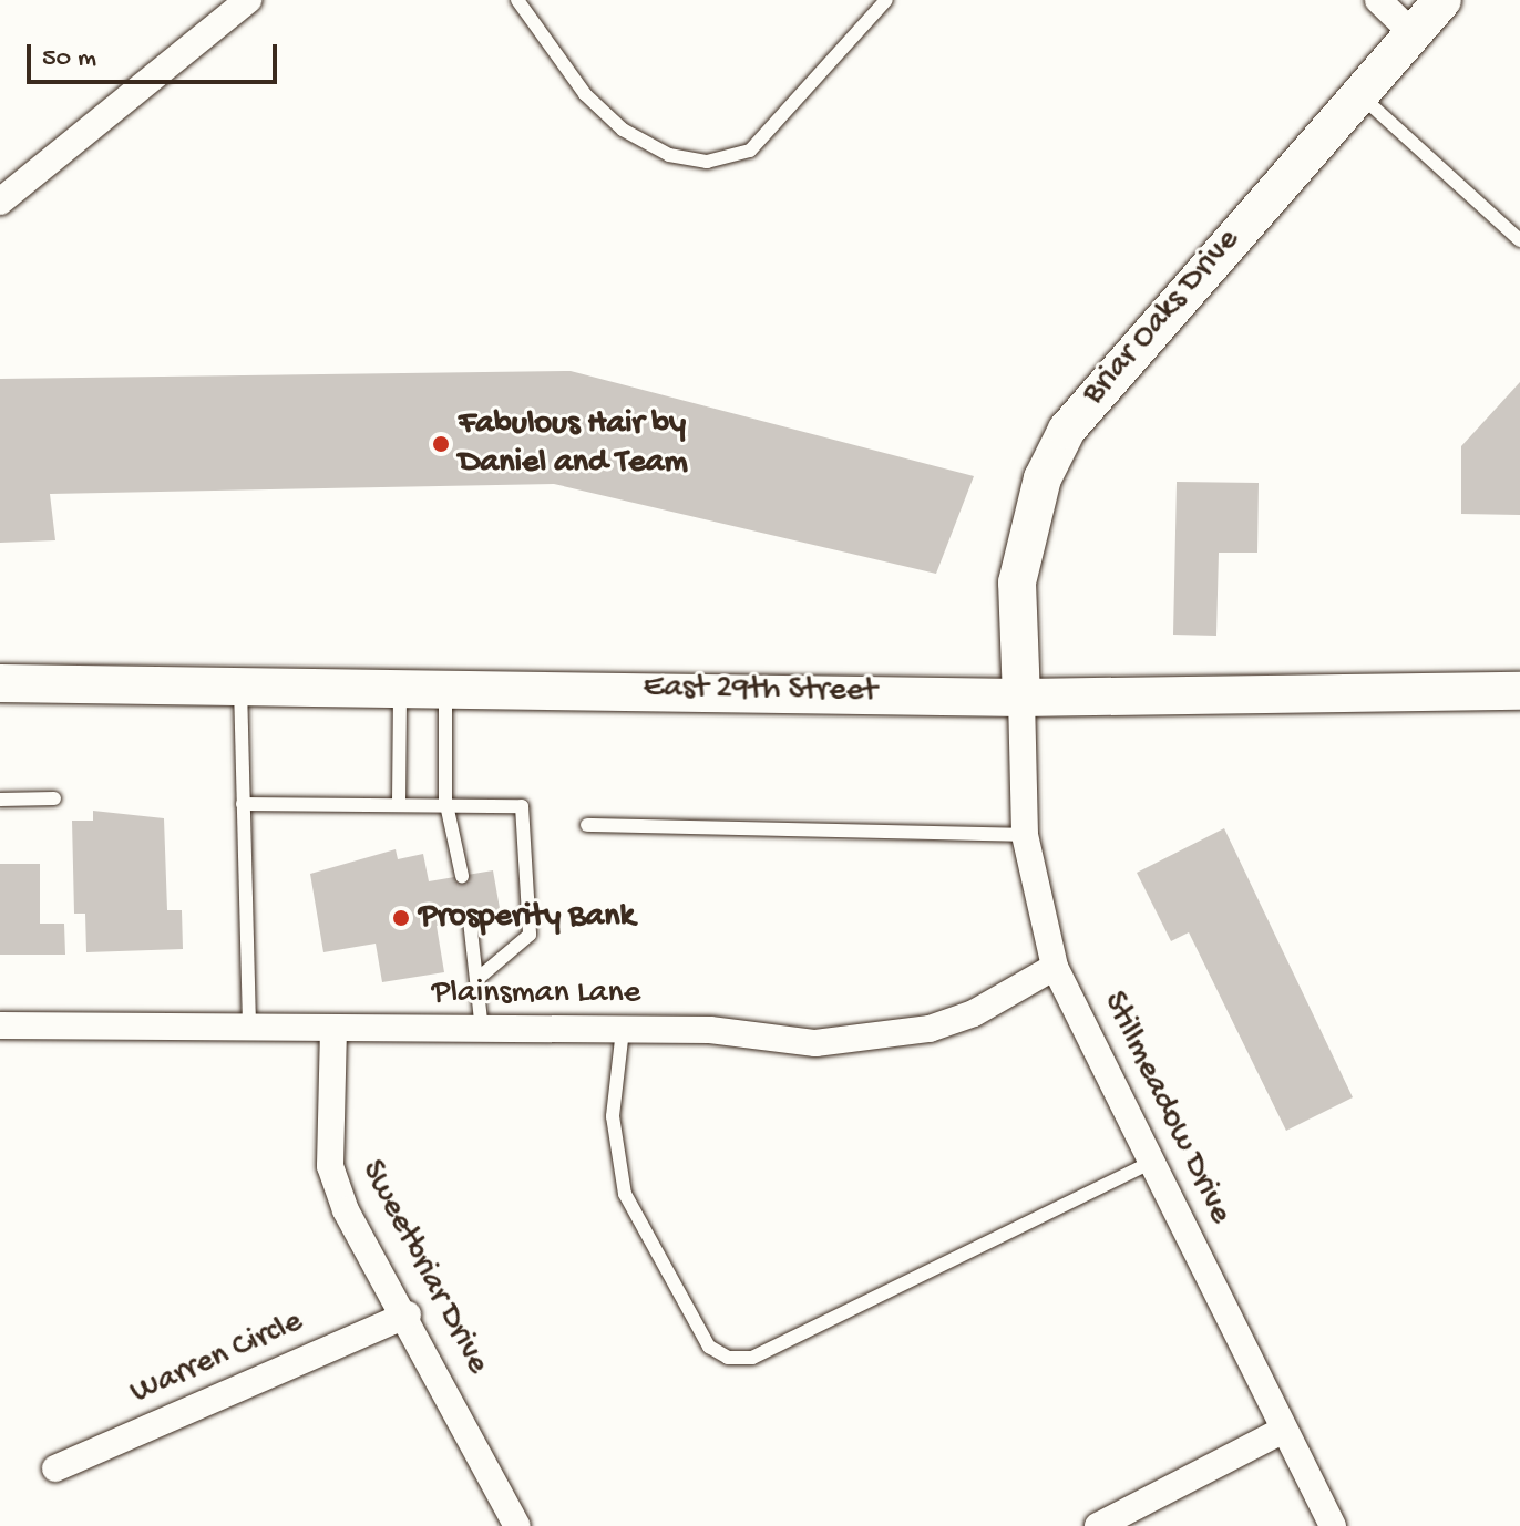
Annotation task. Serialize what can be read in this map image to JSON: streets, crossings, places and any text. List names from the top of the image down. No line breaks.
{"streets":{"main road":["Briar Oaks Drive","East 29th Street"],"street":["Plainsman Lane","Stillmeadow Drive","Sweetbriar Drive","Warren Circle"]},"crossings":[["Briar Oaks Drive","East 29th Street"],["Briar Oaks Drive","Stillmeadow Drive"],["East 29th Street","Stillmeadow Drive"],["Plainsman Lane","Stillmeadow Drive"],["Plainsman Lane","Sweetbriar Drive"],["Sweetbriar Drive","Warren Circle"]],"places":["Fabulous Hair by Daniel and Team","Prosperity Bank"],"scale_bar":"50 m"}
